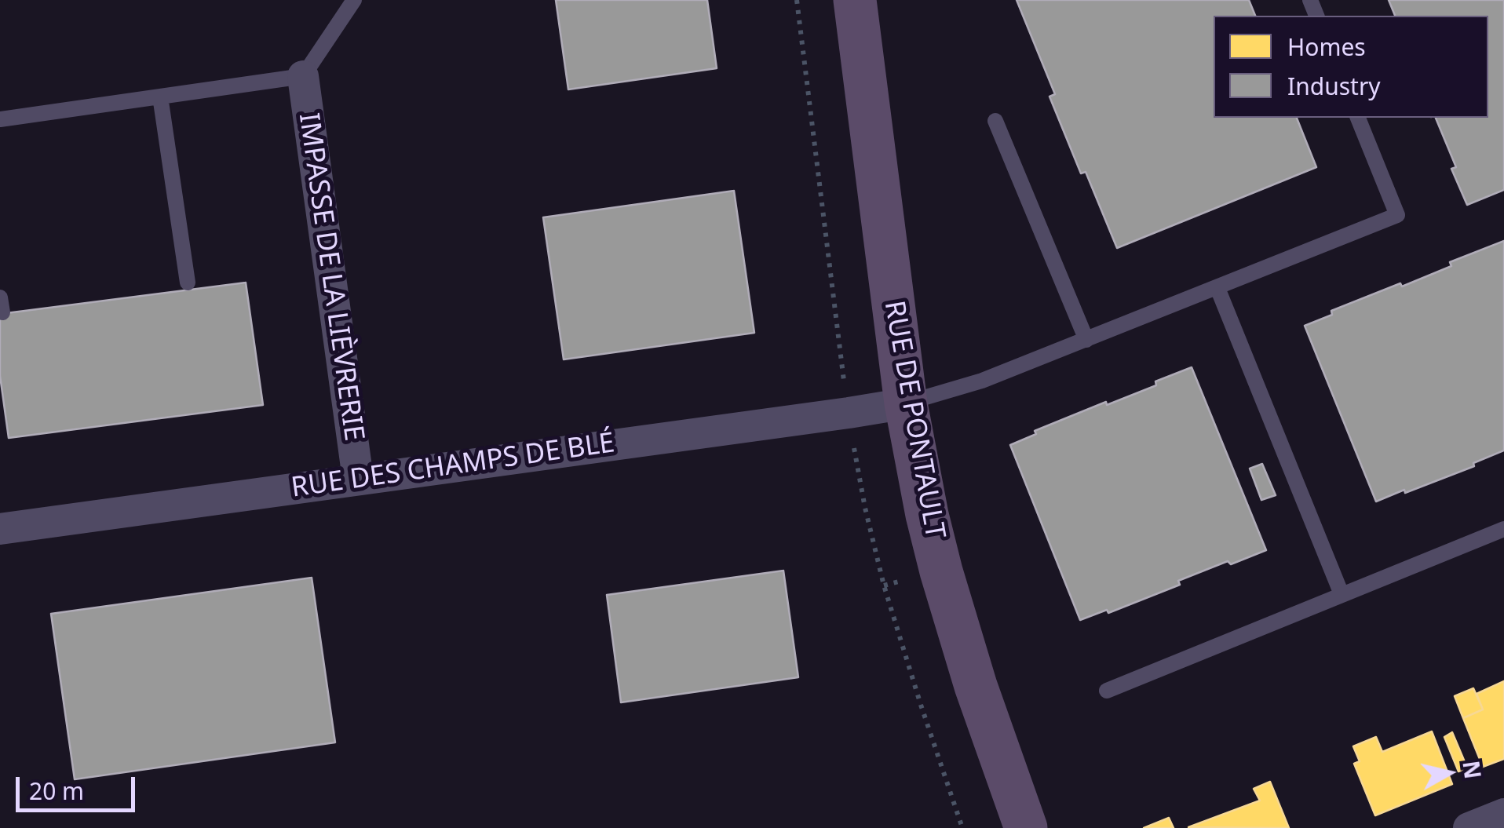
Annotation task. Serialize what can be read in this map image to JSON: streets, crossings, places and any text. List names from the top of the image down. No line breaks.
{"streets":{"main road":["RUE DE PONTAULT"],"street":["IMPASSE DE LA LIÈVRERIE","RUE DES CHAMPS DE BLÉ"]},"crossings":[["IMPASSE DE LA LIÈVRERIE","RUE DES CHAMPS DE BLÉ"],["RUE DE PONTAULT","RUE DES CHAMPS DE BLÉ"]],"legend":["Homes","Industry"],"scale_bar":"20 m","north":"right"}
